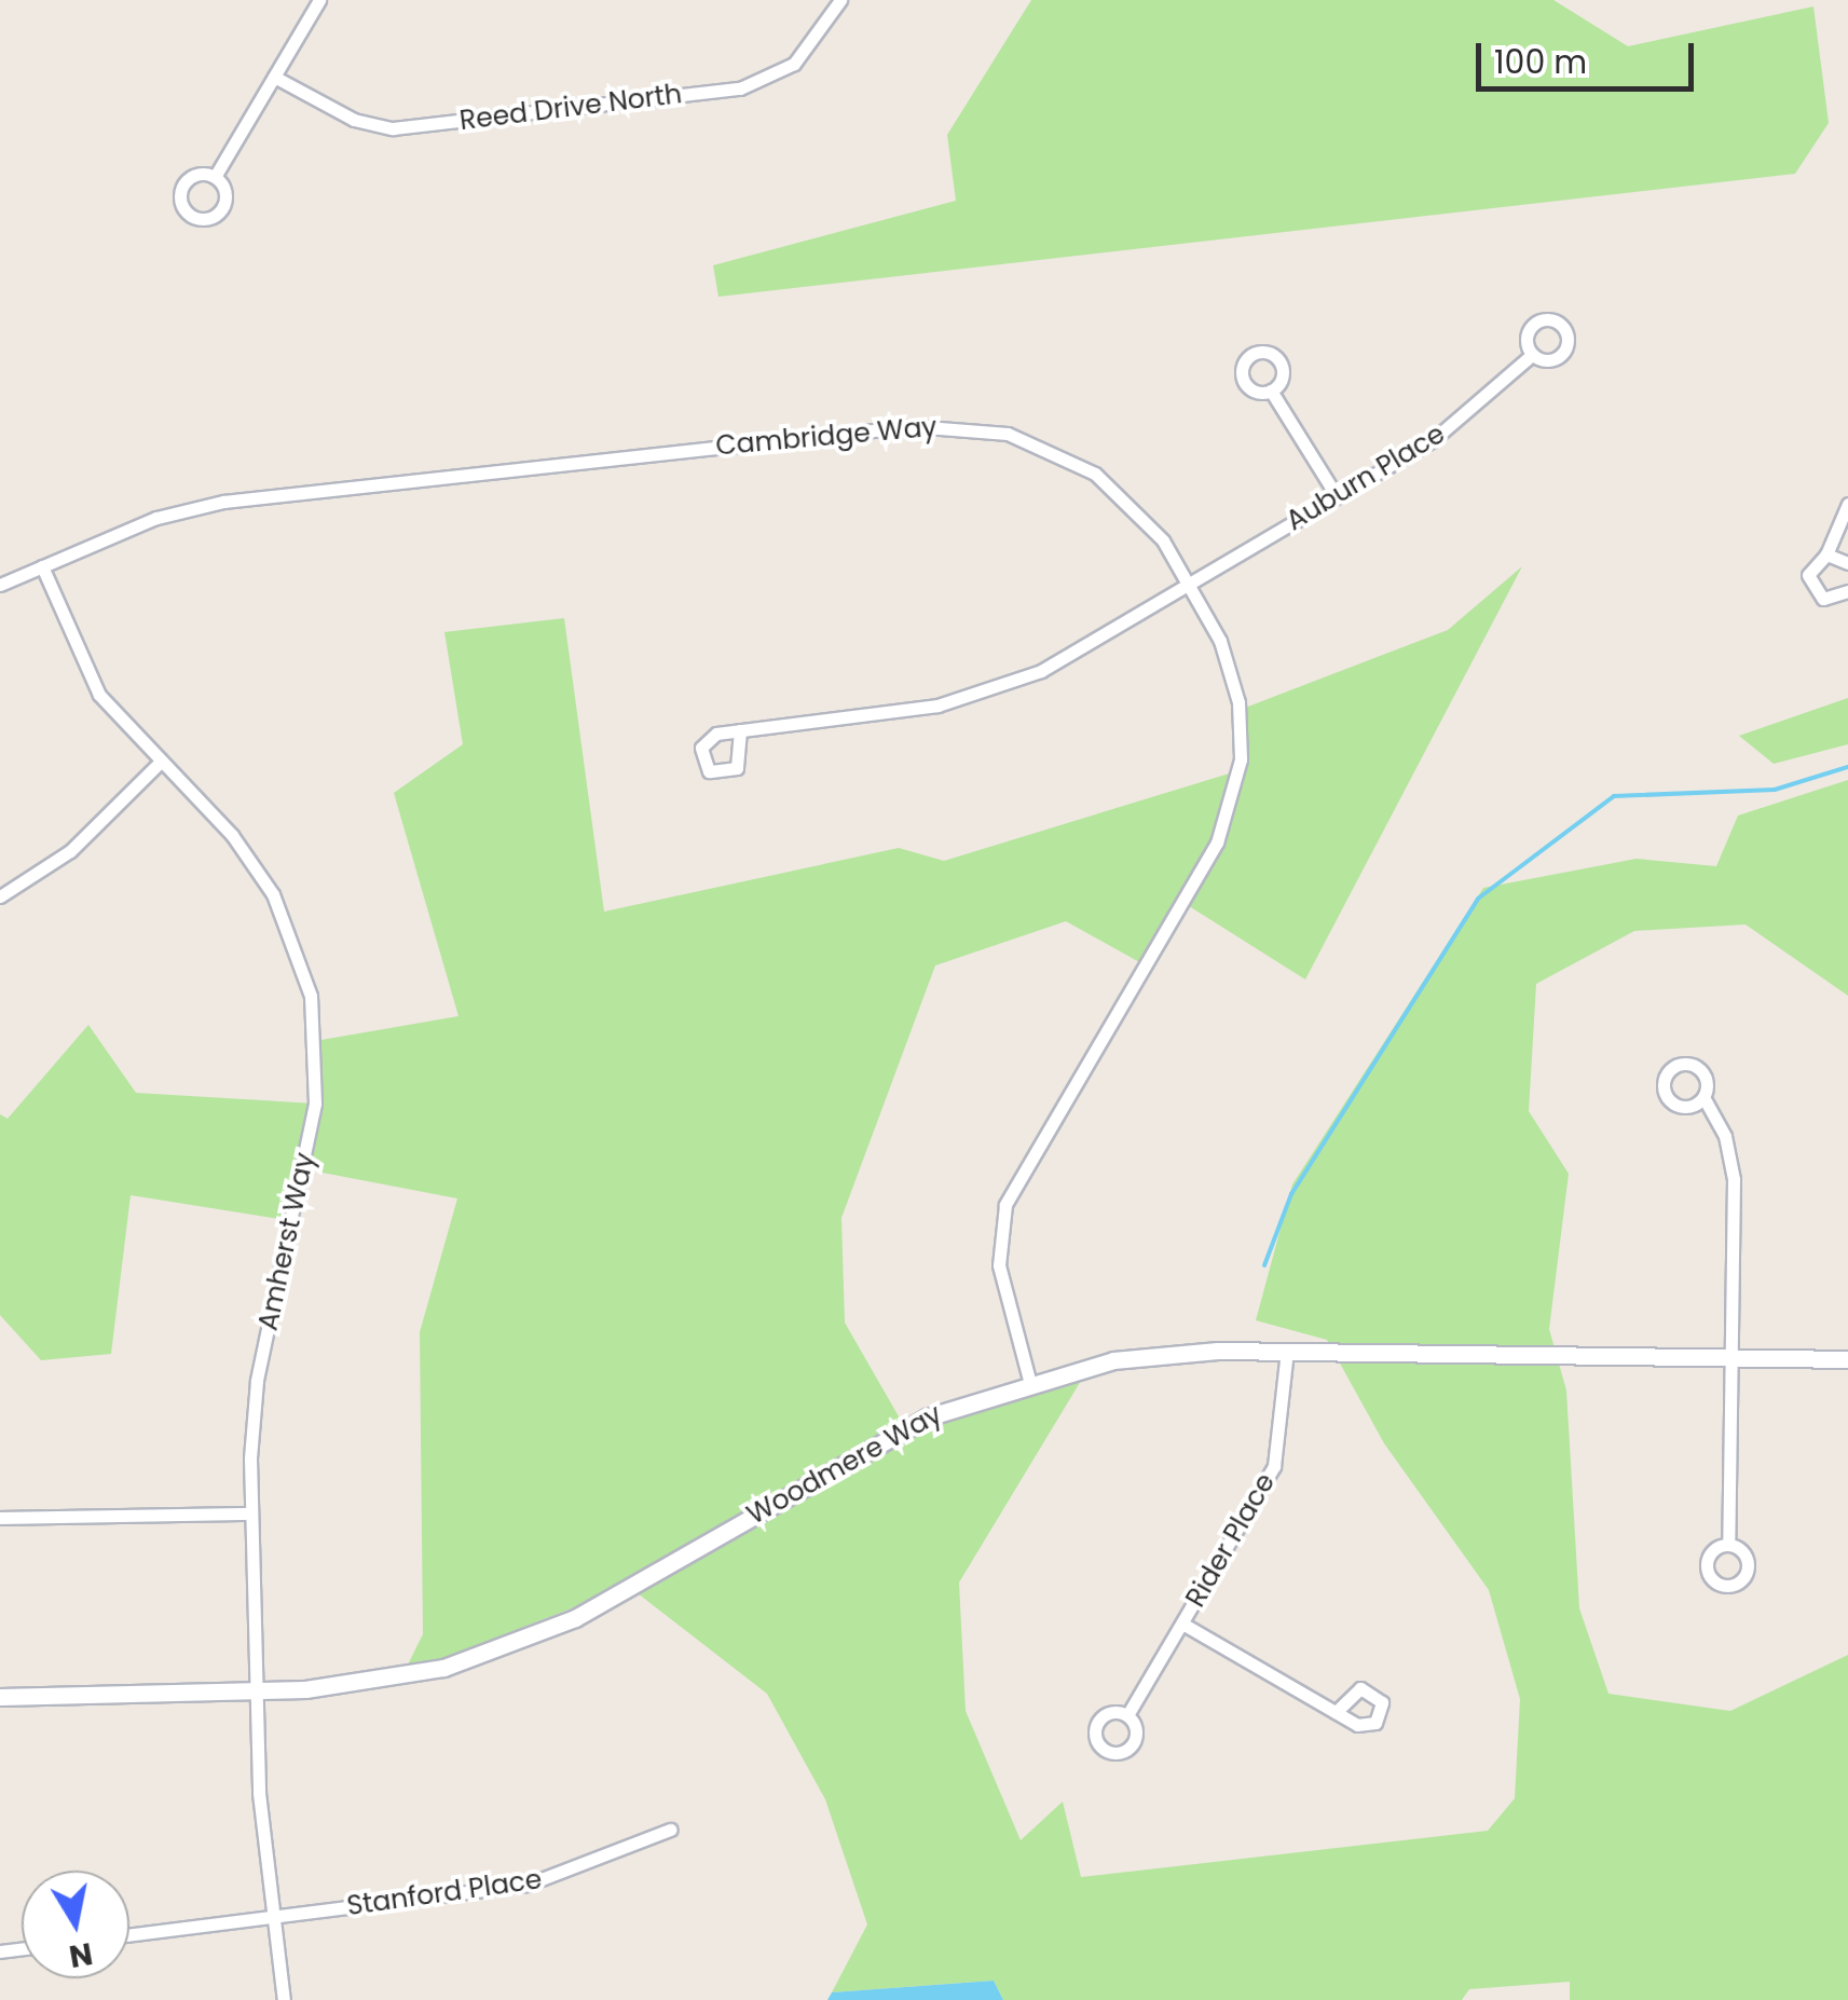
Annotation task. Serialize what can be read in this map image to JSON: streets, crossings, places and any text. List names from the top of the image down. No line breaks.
{"streets":{"street":["Reed Drive North","Cambridge Way","Auburn Place","Amherst Way","Woodmere Way","Rider Place","Stanford Place"]},"crossings":[["Cambridge Way","Auburn Place"],["Cambridge Way","Amherst Way"],["Cambridge Way","Woodmere Way"],["Amherst Way","Woodmere Way"],["Amherst Way","Stanford Place"],["Woodmere Way","Rider Place"]],"scale_bar":"100 m","north":"bottom"}
